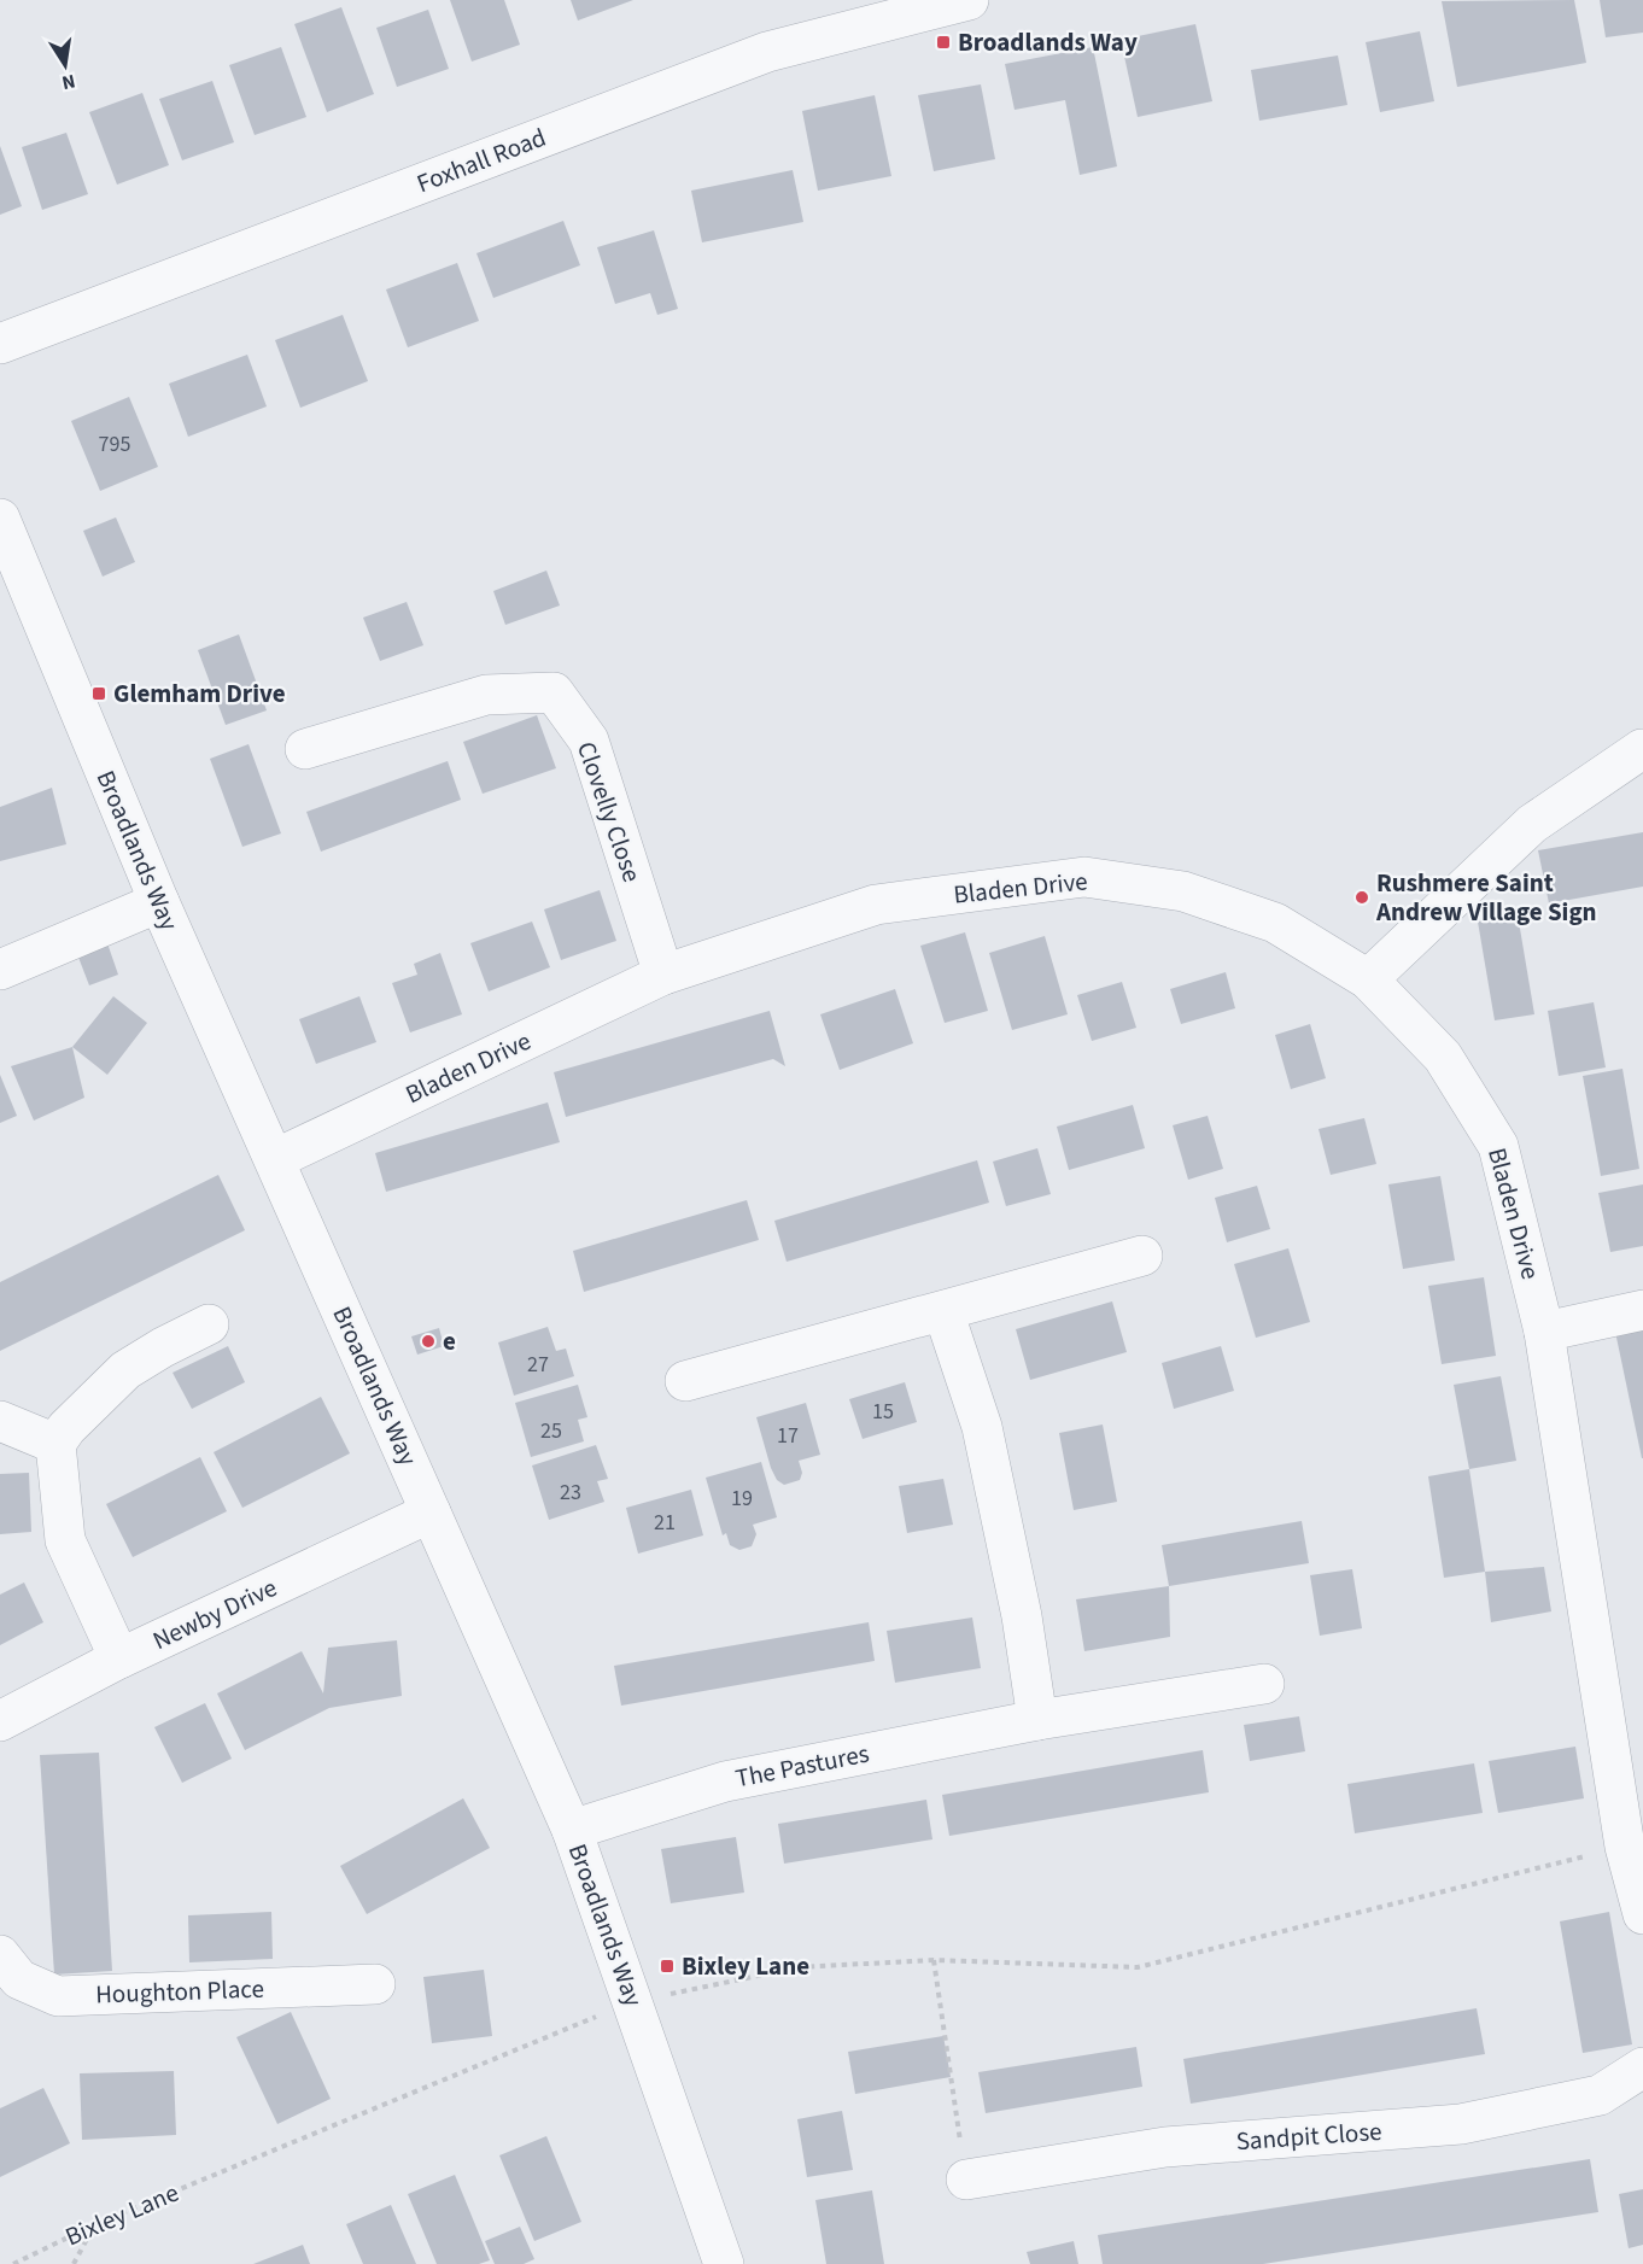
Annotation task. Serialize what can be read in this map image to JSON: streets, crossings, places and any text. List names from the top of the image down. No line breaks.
{"streets":{"street":["Foxhall Road","Clovelly Close","Broadlands Way","Bladen Drive","Newby Drive","The Pastures","Houghton Place","Sandpit Close"],"path":["Bixley Lane"]},"crossings":[["Clovelly Close","Bladen Drive"],["Broadlands Way","Bladen Drive"],["Broadlands Way","Newby Drive"],["Broadlands Way","The Pastures"],["Broadlands Way","Bixley Lane"],["Bladen Drive","Bixley Lane"]],"places":{"transit":["Broadlands Way","Glemham Drive","Bixley Lane"],"other":["Rushmere Saint Andrew Village Sign","e"]},"house_numbers":["795","27","15","25","17","23","19","21"],"north":"bottom"}
